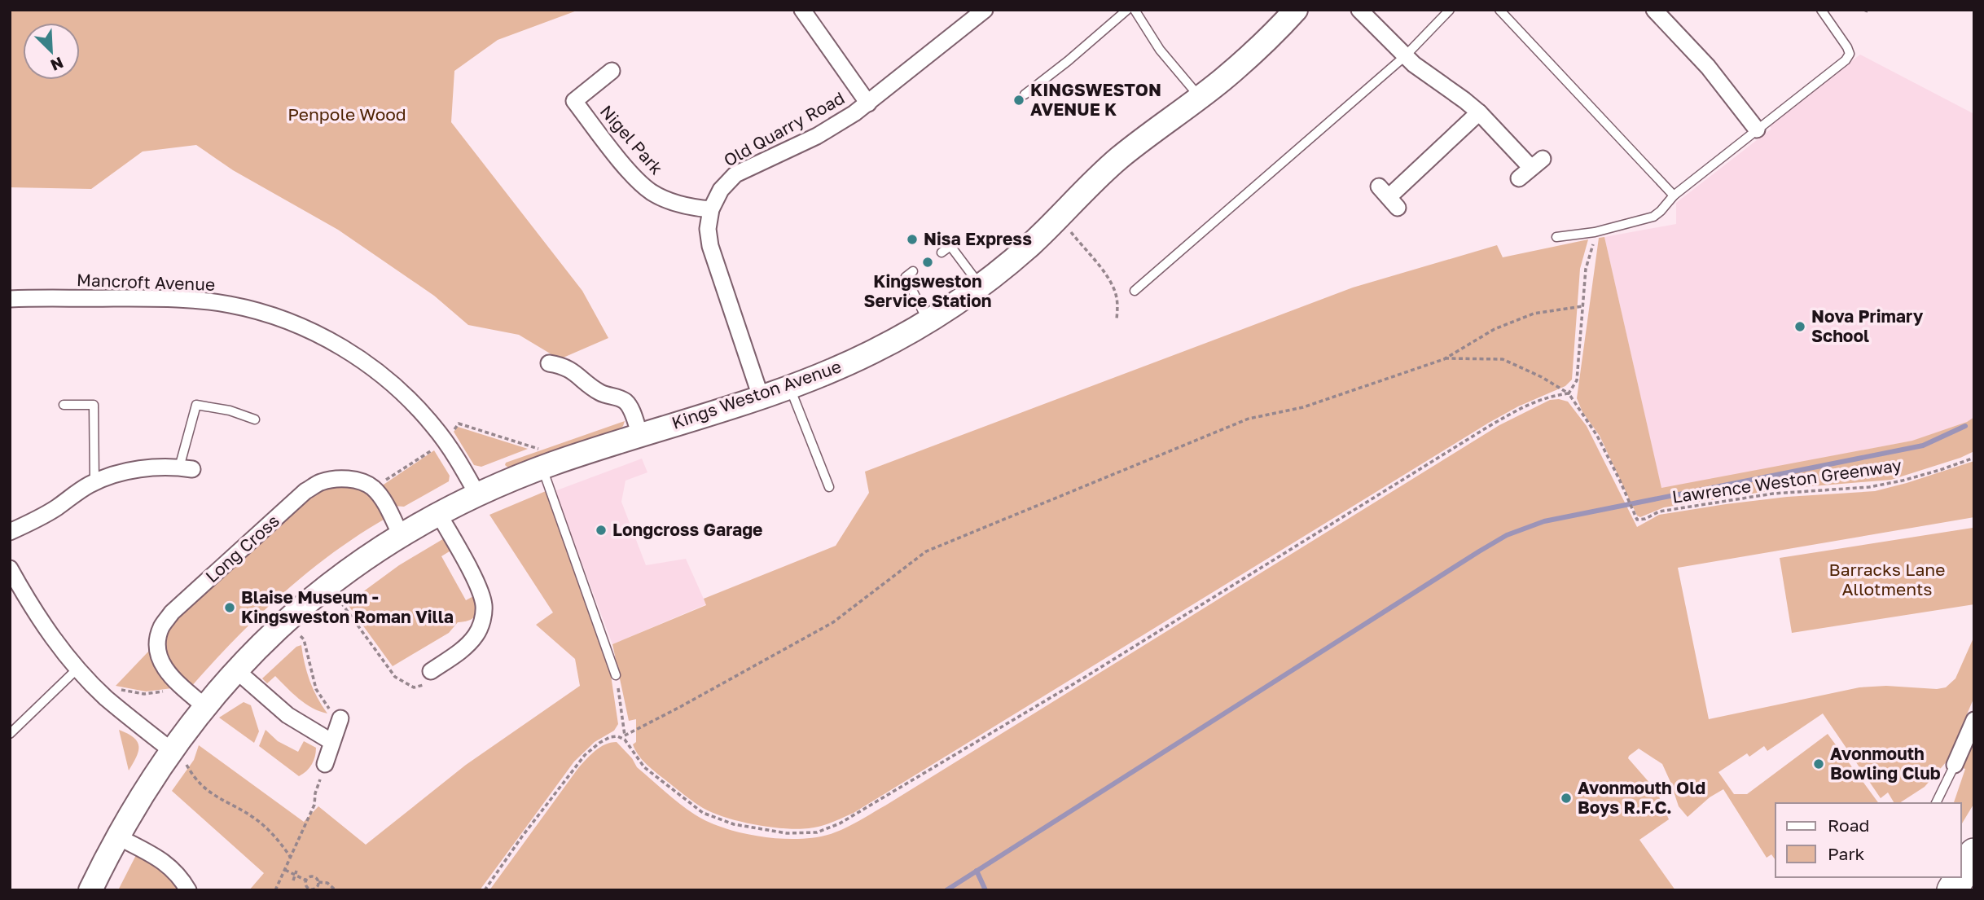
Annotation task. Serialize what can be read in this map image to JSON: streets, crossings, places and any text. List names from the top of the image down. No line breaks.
{"streets":{"street":["Old Quarry Road","Nigel Park","Mancroft Avenue","Kings Weston Avenue","Long Cross"],"path":["Lawrence Weston Greenway"]},"crossings":[["Old Quarry Road","Nigel Park"],["Old Quarry Road","Kings Weston Avenue"]],"parks":["Penpole Wood","Barracks Lane Allotments"],"places":["KINGSWESTON AVENUE K","Nisa Express","Kingsweston Service Station","Nova Primary School","Longcross Garage","Blaise Museum - Kingsweston Roman Villa","Avonmouth Bowling Club","Avonmouth Old Boys R.F.C."],"legend":["Road","Park"],"north":"bottom right"}
